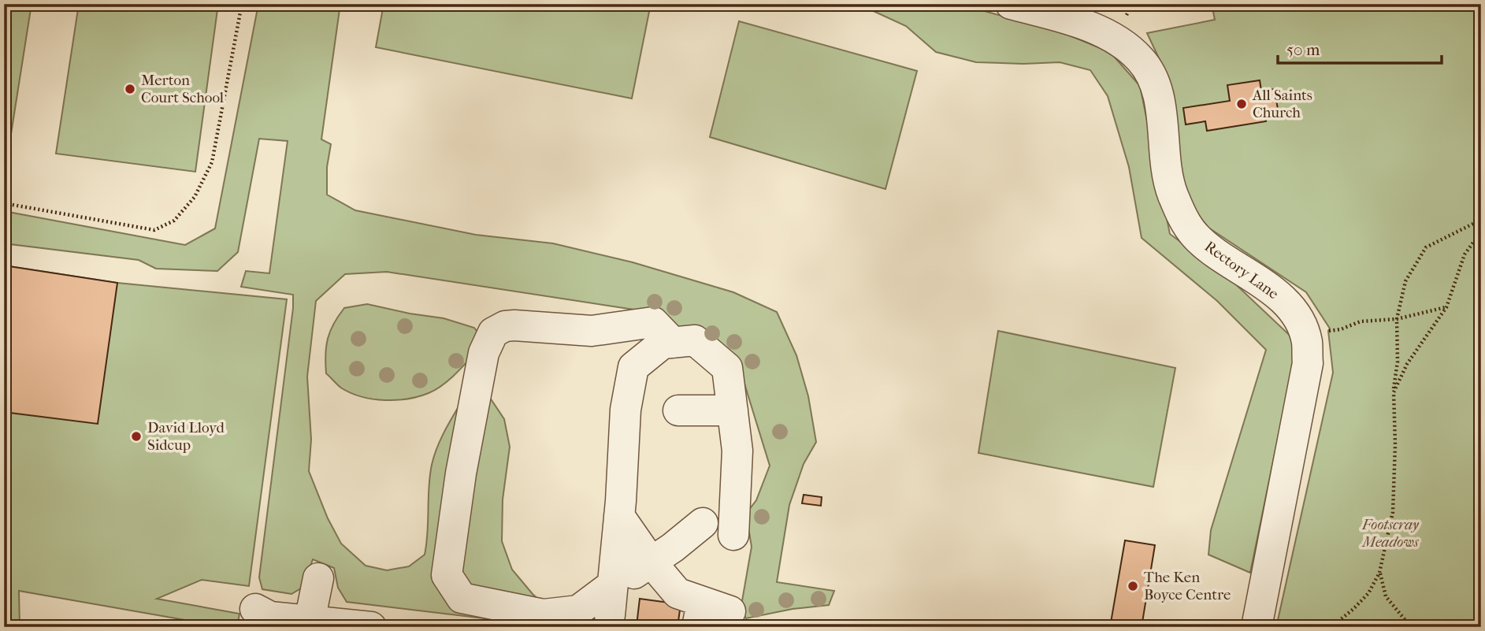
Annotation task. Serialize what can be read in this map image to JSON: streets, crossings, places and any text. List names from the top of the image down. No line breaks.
{"streets":{"street":["Rectory Lane"]},"parks":["Footscray Meadows"],"places":["Merton Court School","All Saints Church","David Lloyd Sidcup","The Ken Boyce Centre"],"scale_bar":"50 m"}
